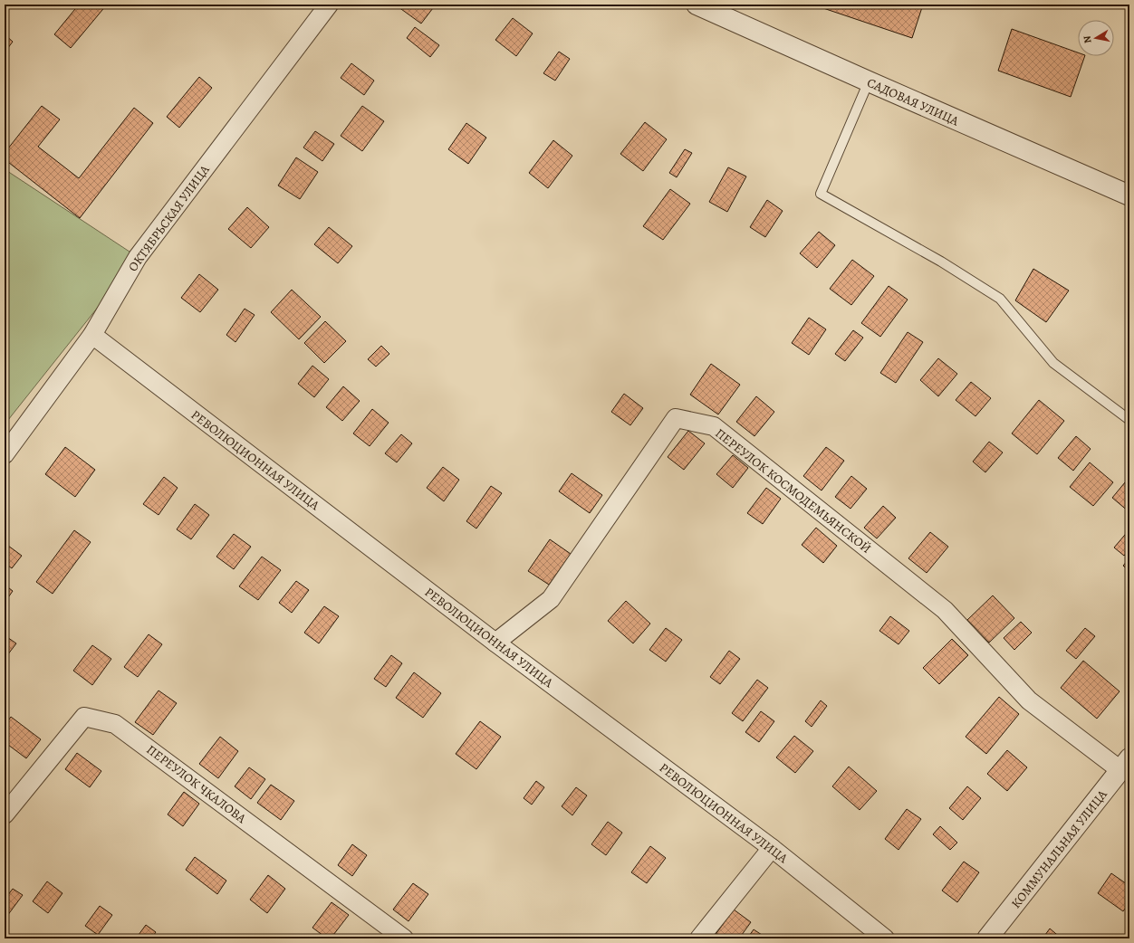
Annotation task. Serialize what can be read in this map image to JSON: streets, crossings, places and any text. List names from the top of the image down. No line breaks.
{"streets":{"street":["САДОВАЯ УЛИЦА","ОКТЯБРЬСКАЯ УЛИЦА","РЕВОЛЮЦИОННАЯ УЛИЦА","ПЕРЕУЛОК КОСМОДЕМЬЯНСКОЙ","ПЕРЕУЛОК ЧКАЛОВА","КОММУНАЛЬНАЯ УЛИЦА"]},"crossings":[["ОКТЯБРЬСКАЯ УЛИЦА","РЕВОЛЮЦИОННАЯ УЛИЦА"],["РЕВОЛЮЦИОННАЯ УЛИЦА","ПЕРЕУЛОК КОСМОДЕМЬЯНСКОЙ"],["ПЕРЕУЛОК КОСМОДЕМЬЯНСКОЙ","КОММУНАЛЬНАЯ УЛИЦА"]],"north":"left"}
